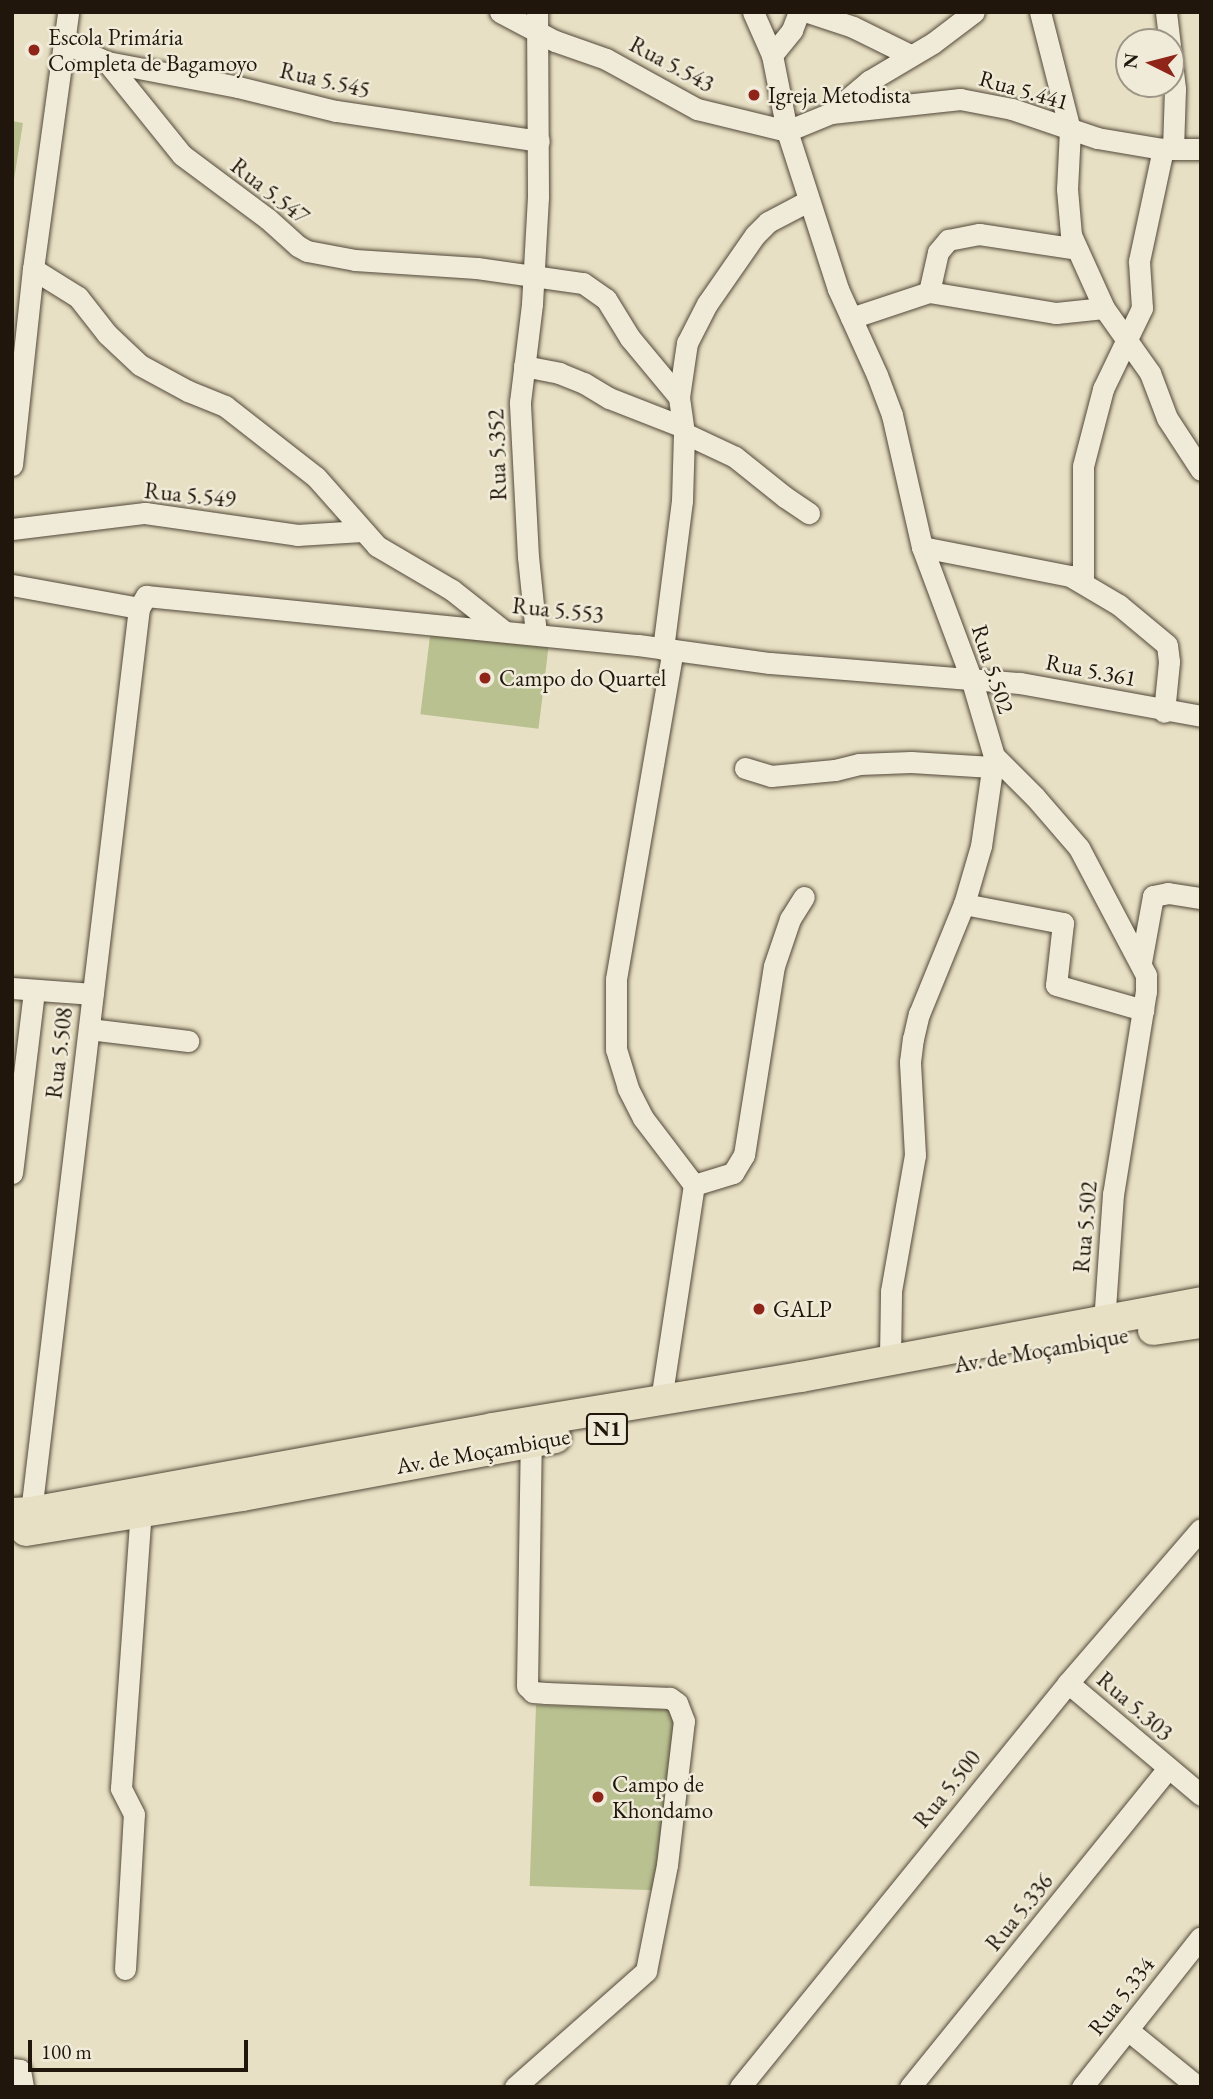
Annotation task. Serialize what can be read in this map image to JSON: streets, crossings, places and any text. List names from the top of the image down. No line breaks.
{"streets":{"highway":["Av. de Moçambique","N1"],"street":["Rua 5.543","Rua 5.545","Rua 5.441","Rua 5.547","Rua 5.352","Rua 5.549","Rua 5.553","Rua 5.502","Rua 5.361","Rua 5.508","Rua 5.303","Rua 5.500","Rua 5.336","Rua 5.334"]},"crossings":[["Rua 5.543","Rua 5.352"],["Rua 5.543","Rua 5.502"],["Rua 5.545","Rua 5.547"],["Rua 5.545","Rua 5.352"],["Rua 5.547","Rua 5.352"],["Rua 5.352","Rua 5.553"],["Rua 5.553","Rua 5.502"],["Rua 5.553","Rua 5.361"],["Rua 5.553","Rua 5.508"],["Rua 5.502","Rua 5.361"],["Rua 5.502","Av. de Moçambique"],["Rua 5.502","N1"],["Rua 5.508","Av. de Moçambique"],["Av. de Moçambique","N1"],["Rua 5.303","Rua 5.500"],["Rua 5.303","Rua 5.336"]],"places":["Escola Primária Completa de Bagamoyo","Igreja Metodista","Campo do Quartel","GALP","Campo de Khondamo"],"scale_bar":"100 m","north":"left"}
